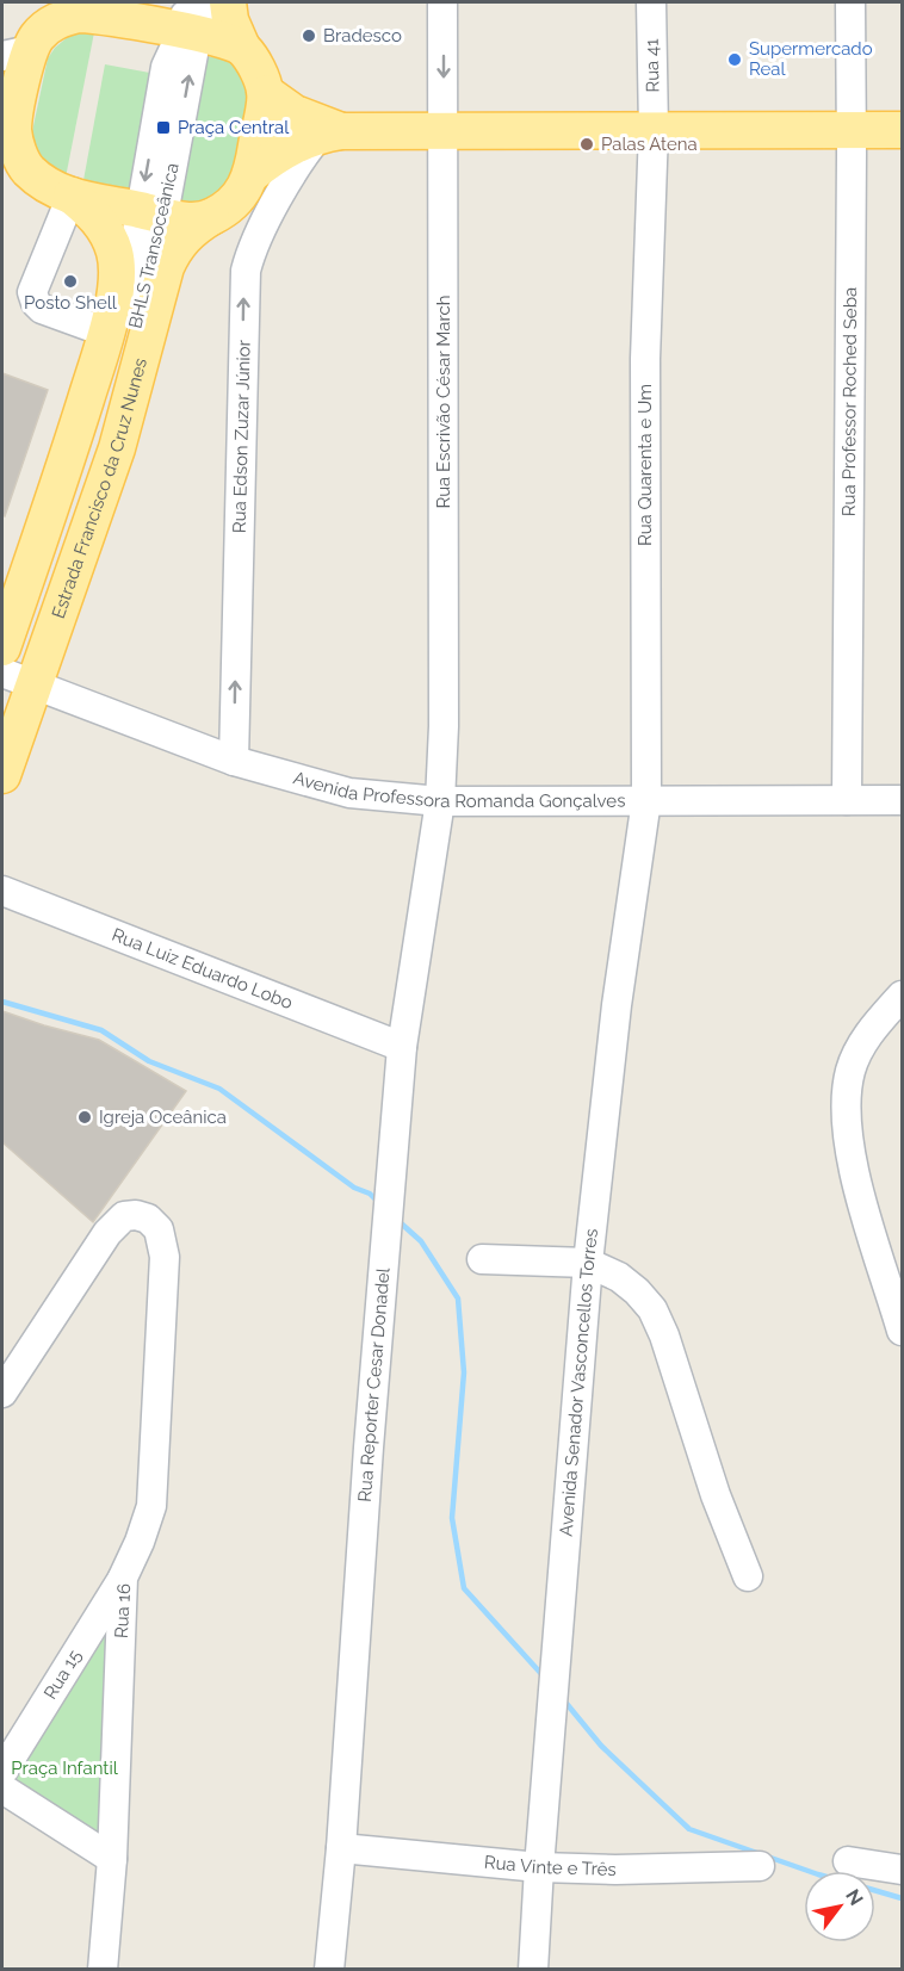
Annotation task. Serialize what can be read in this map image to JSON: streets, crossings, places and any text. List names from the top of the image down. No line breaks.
{"streets":{"main road":["Estrada Francisco da Cruz Nunes"],"street":["Rua 41","BHLS Transoceânica","Rua Professor Roched Seba","Rua Escrivão César March","Rua Edson Zuzar Júnior","Rua Quarenta e Um","Avenida Professora Romanda Gonçalves","Rua Luiz Eduardo Lobo","Rua Reporter Cesar Donadel","Avenida Senador Vasconcellos Torres","Rua 16","Rua 15","Rua Vinte e Três"]},"crossings":[["Rua 41","Rua Quarenta e Um"],["BHLS Transoceânica","Estrada Francisco da Cruz Nunes"],["BHLS Transoceânica","Avenida Professora Romanda Gonçalves"],["Rua Professor Roched Seba","Avenida Professora Romanda Gonçalves"],["Rua Escrivão César March","Avenida Professora Romanda Gonçalves"],["Rua Escrivão César March","Rua Reporter Cesar Donadel"],["Rua Edson Zuzar Júnior","Avenida Professora Romanda Gonçalves"],["Rua Quarenta e Um","Avenida Professora Romanda Gonçalves"],["Rua Quarenta e Um","Avenida Senador Vasconcellos Torres"],["Estrada Francisco da Cruz Nunes","Avenida Professora Romanda Gonçalves"],["Avenida Professora Romanda Gonçalves","Rua Reporter Cesar Donadel"],["Avenida Professora Romanda Gonçalves","Avenida Senador Vasconcellos Torres"],["Rua Luiz Eduardo Lobo","Rua Reporter Cesar Donadel"],["Rua Reporter Cesar Donadel","Rua Vinte e Três"],["Avenida Senador Vasconcellos Torres","Rua Vinte e Três"],["Rua 16","Rua 15"]],"one_way":["Rua Edson Zuzar Júnior"],"parks":["Praça Infantil"],"places":{"other":["Bradesco","Supermercado Real","Palas Atena","Posto Shell","Igreja Oceânica"],"transit":["Praça Central"]},"north":"top right"}
